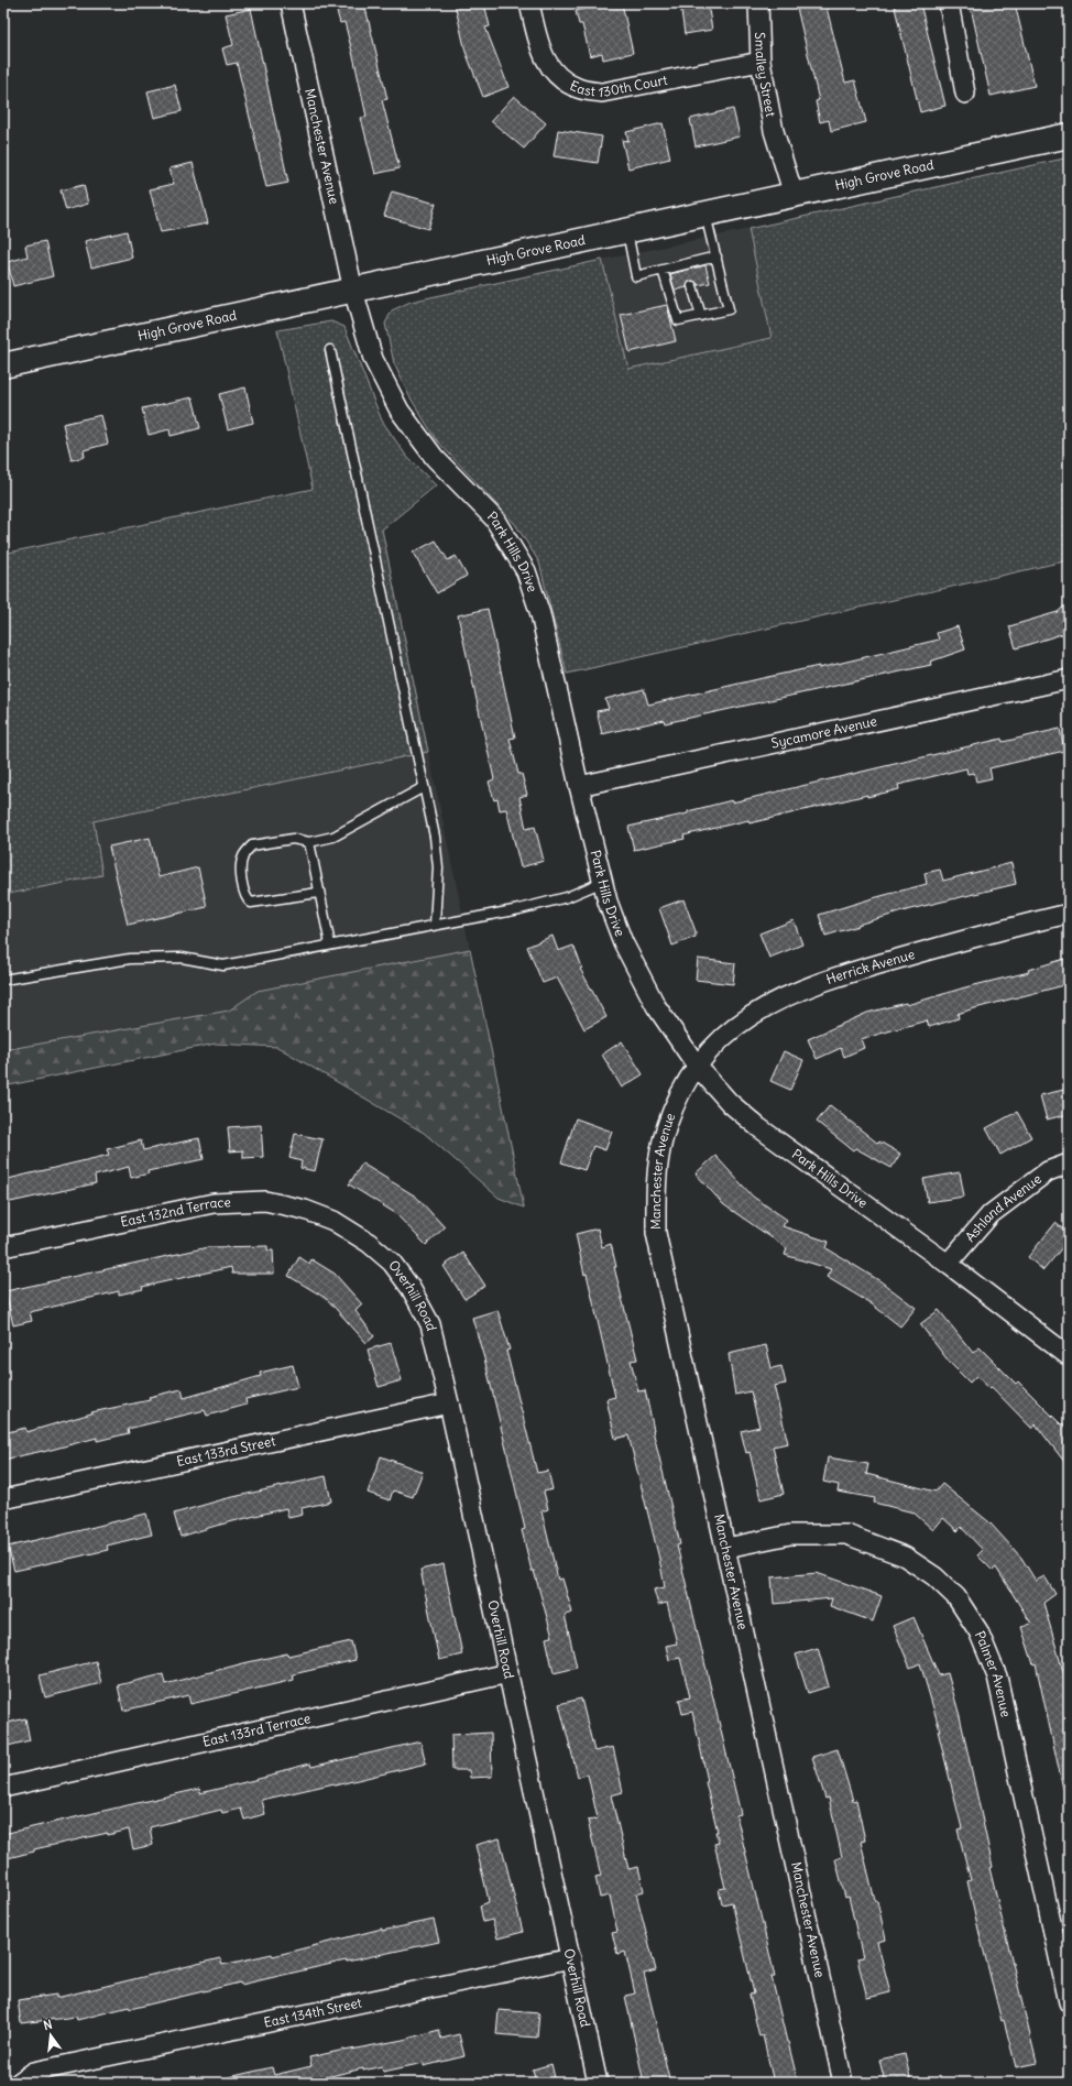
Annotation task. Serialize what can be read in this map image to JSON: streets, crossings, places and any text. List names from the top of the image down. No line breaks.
{"streets":{"main road":["High Grove Road"],"street":["Smalley Street","East 130th Court","Manchester Avenue","Park Hills Drive","Sycamore Avenue","Herrick Avenue","Ashland Avenue","East 132nd Terrace","Overhill Road","East 133rd Street","Palmer Avenue","East 133rd Terrace","East 134th Street"]},"crossings":[["Smalley Street","East 130th Court"],["Smalley Street","High Grove Road"],["Manchester Avenue","High Grove Road"],["Manchester Avenue","Park Hills Drive"],["Manchester Avenue","Herrick Avenue"],["Manchester Avenue","Palmer Avenue"],["High Grove Road","Park Hills Drive"],["Park Hills Drive","Sycamore Avenue"],["Park Hills Drive","Herrick Avenue"],["Park Hills Drive","Ashland Avenue"],["East 132nd Terrace","Overhill Road"],["Overhill Road","East 133rd Street"],["Overhill Road","East 133rd Terrace"],["Overhill Road","East 134th Street"]],"north":"top"}
